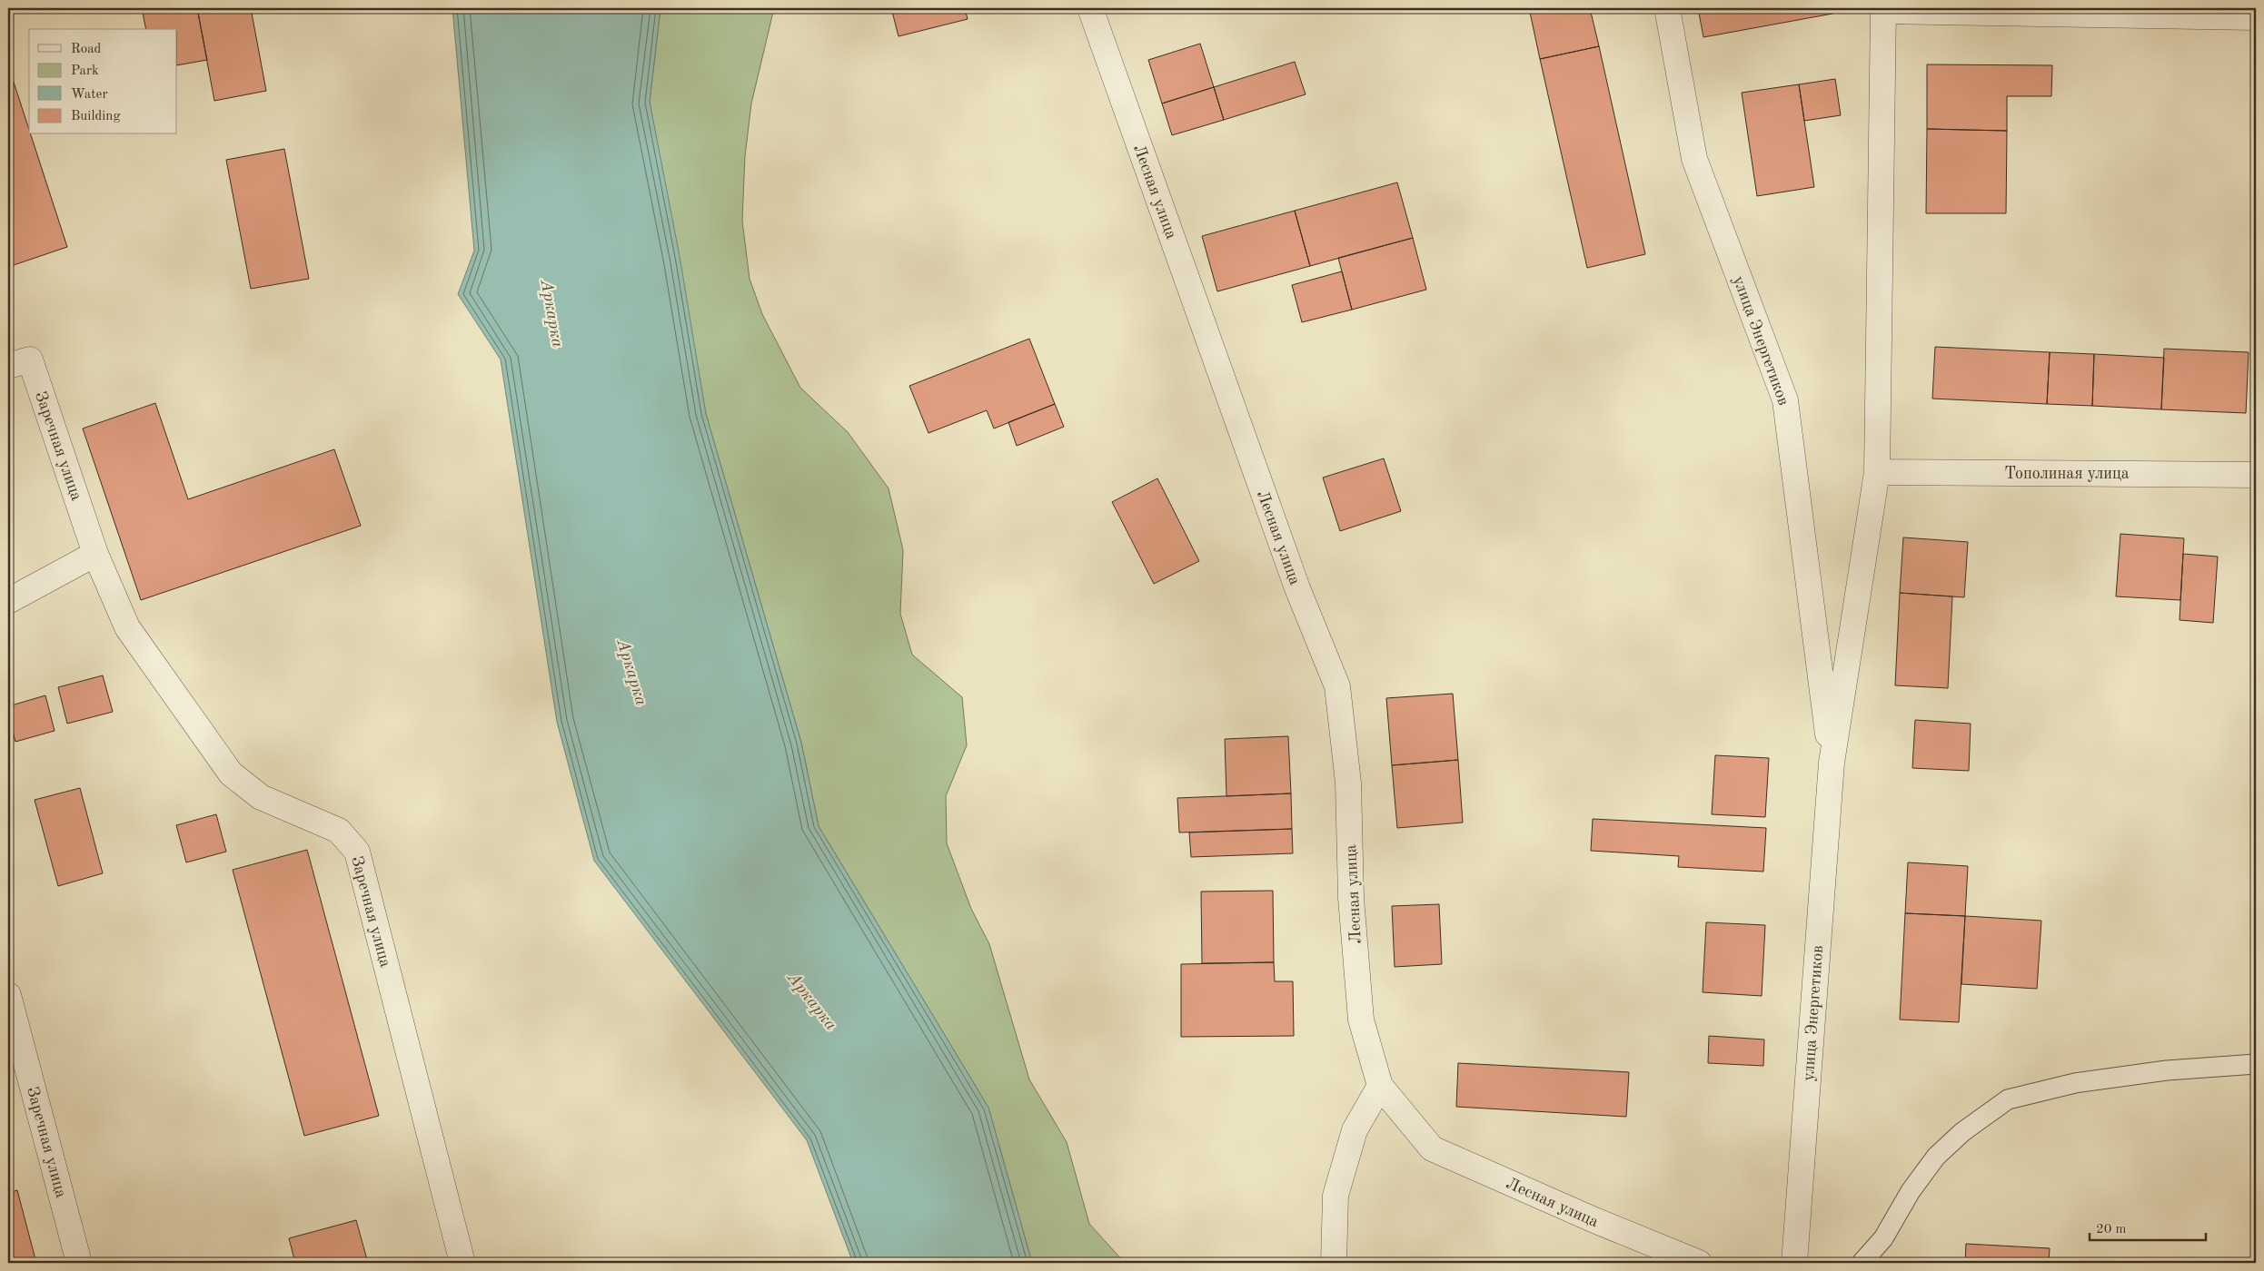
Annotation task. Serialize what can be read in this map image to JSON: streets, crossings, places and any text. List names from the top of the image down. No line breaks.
{"streets":{"street":["Лесная улица","улица Энергетиков","Заречная улица","Тополиная улица"]},"crossings":[["улица Энергетиков","Тополиная улица"]],"water":["Аркарка"],"legend":["Road","Park","Water","Building"],"scale_bar":"20 m"}
